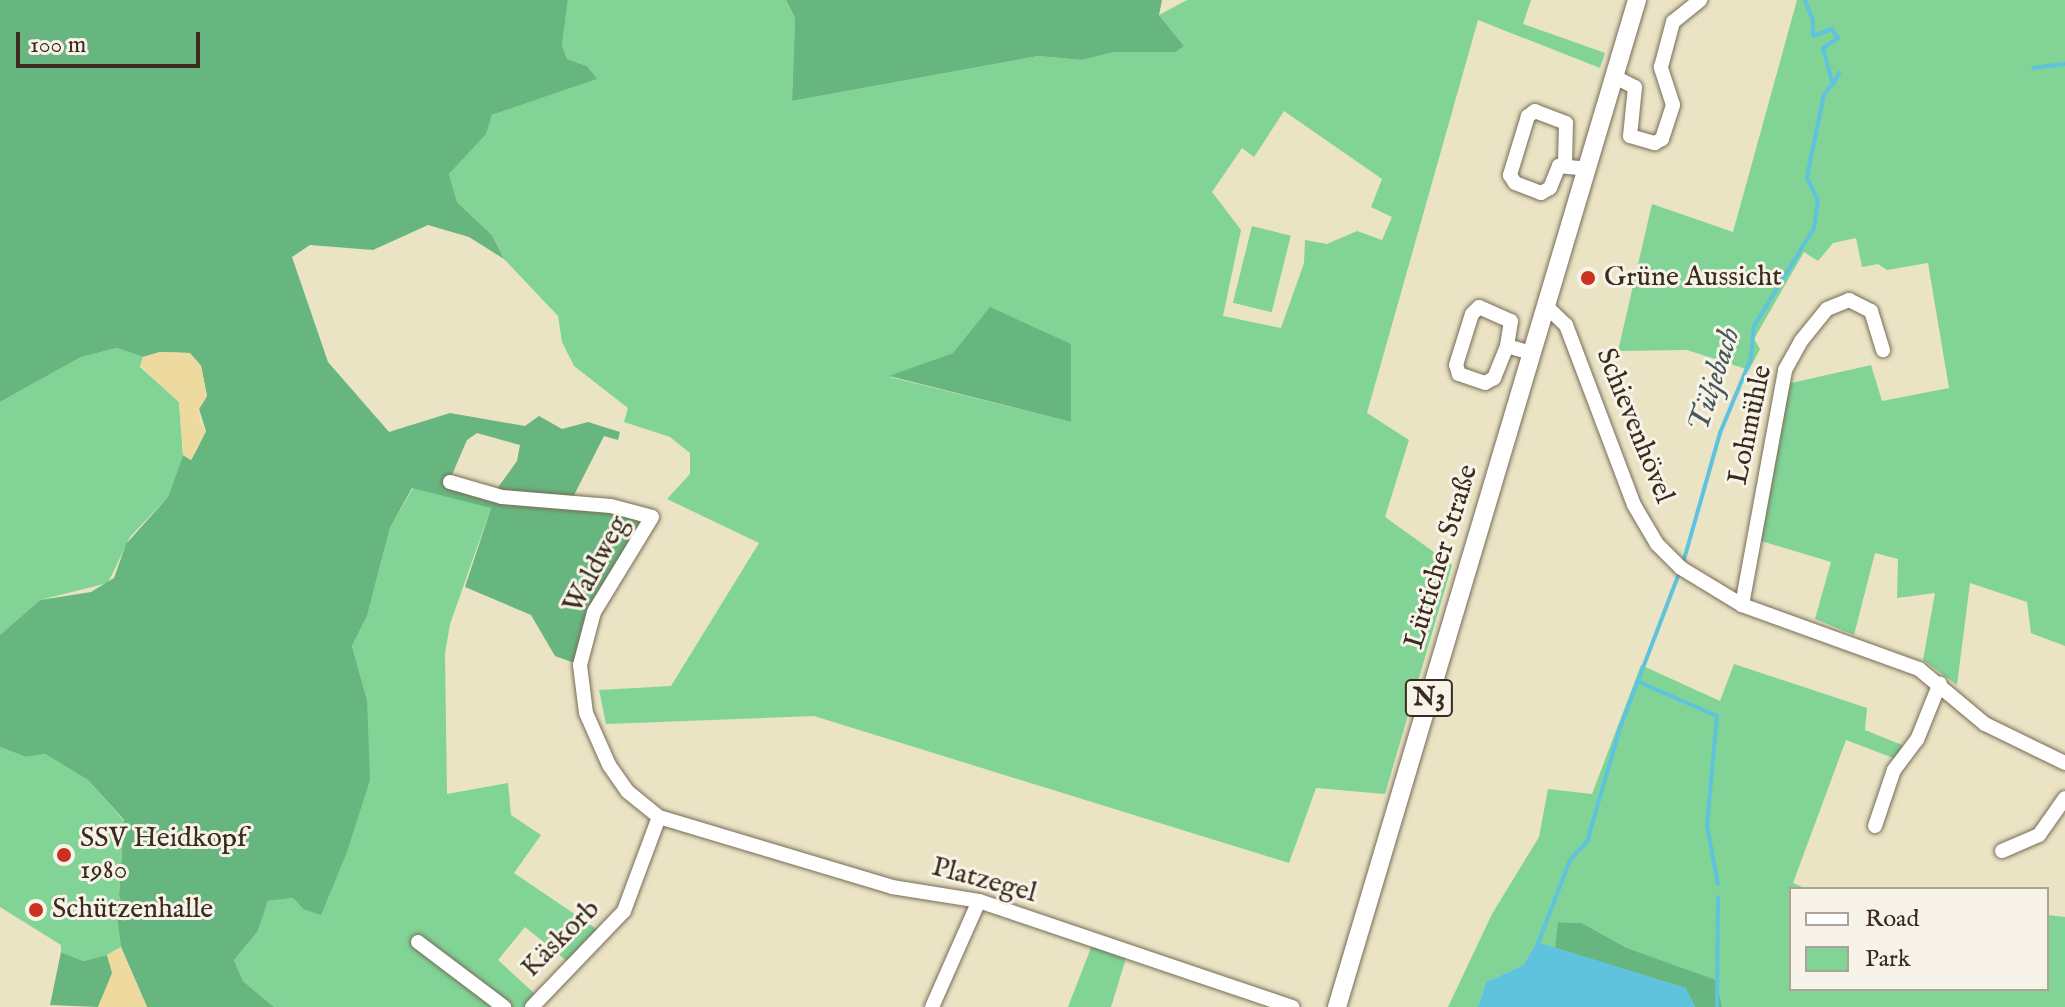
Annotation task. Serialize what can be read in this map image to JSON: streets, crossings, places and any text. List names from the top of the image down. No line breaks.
{"streets":{"main road":["Lütticher Straße","N3"],"street":["Lohmühle","Schievenhövel","Waldweg","Platzegel","Käskorb"]},"crossings":[["Lohmühle","Schievenhövel"],["Schievenhövel","Lütticher Straße"],["Waldweg","Platzegel"],["Waldweg","Käskorb"],["Platzegel","Käskorb"]],"water":["Tüljebach"],"places":["Grüne Aussicht","SSV Heidkopf 1980","Schützenhalle"],"legend":["Road","Park"],"scale_bar":"100 m"}
